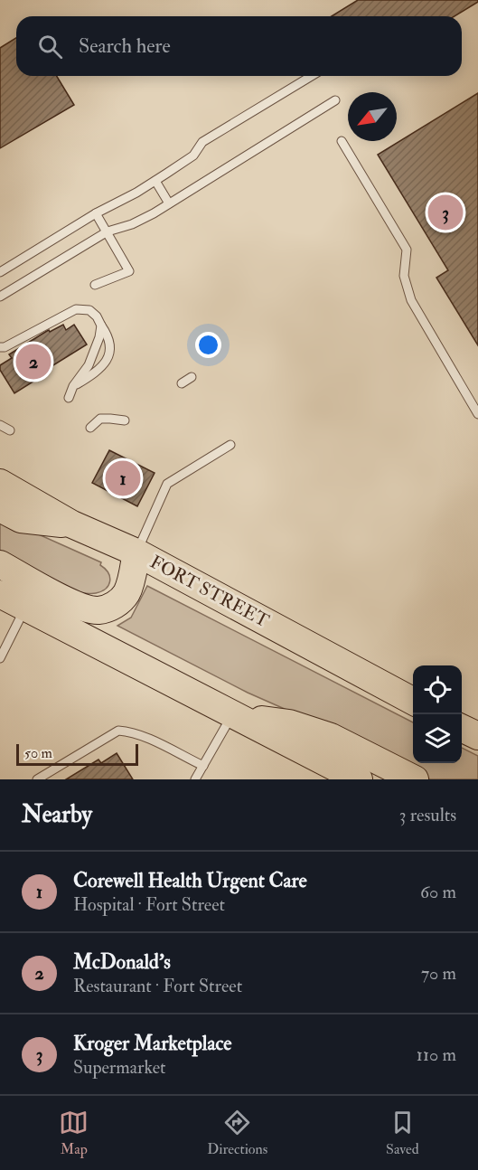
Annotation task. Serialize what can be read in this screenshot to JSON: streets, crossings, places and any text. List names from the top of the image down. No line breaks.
{"streets":{"main road":["FORT STREET"]},"scale_bar":"50 m","north":"bottom left","page":{"search":"Search here","pins":["3","2","1"],"scale":"50 m","heading":["Nearby","3 results"],"list":[{"mark":"1","name":"Corewell Health Urgent Care","note":"Hospital · Fort Street","value":"60 m"},{"mark":"2","name":"McDonald's","note":"Restaurant · Fort Street","value":"70 m"},{"mark":"3","name":"Kroger Marketplace","note":"Supermarket","value":"110 m"}],"nav":["Map","Directions","Saved"]}}
